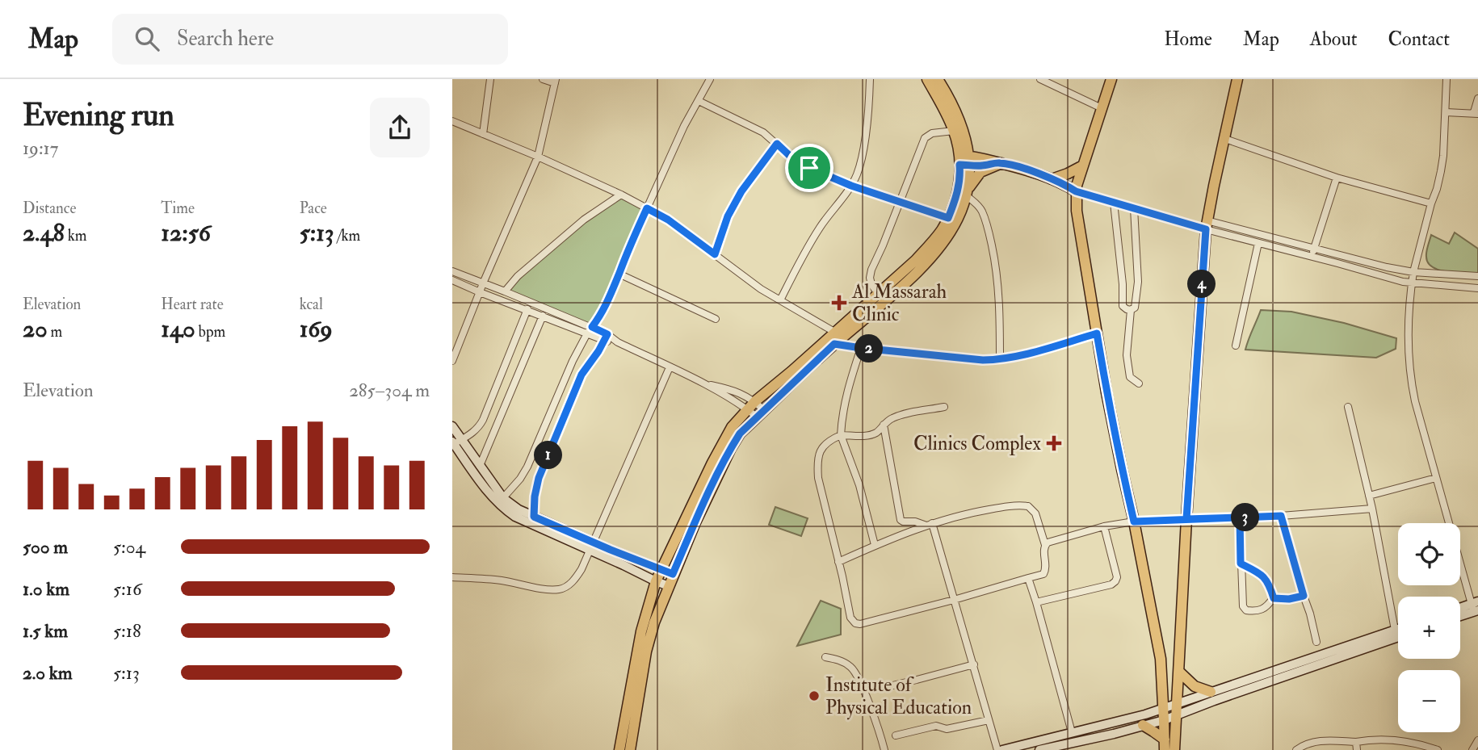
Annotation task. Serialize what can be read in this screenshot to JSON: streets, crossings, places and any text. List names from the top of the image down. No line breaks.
{"places":{"health":["Al Massarah Clinic","Clinics Complex"],"other":["Institute of Physical Education"]},"page":{"header":"Map","search":"Search here","nav":["Home","Map","About","Contact"],"heading":["Evening run","19:17"],"stats":[["Distance","2.48 km"],["Time","12:56"],["Pace","5:13 /km"],["Elevation","20 m"],["Heart rate","140 bpm"],["kcal","169"]],"pins":["4","2","1","3"],"chart":["Elevation","285–304 m"],"map_buttons":["+","−"],"list":[{"name":"500 m","note":"5:04"},{"name":"1.0 km","note":"5:16"},{"name":"1.5 km","note":"5:18"},{"name":"2.0 km","note":"5:13"}]}}
